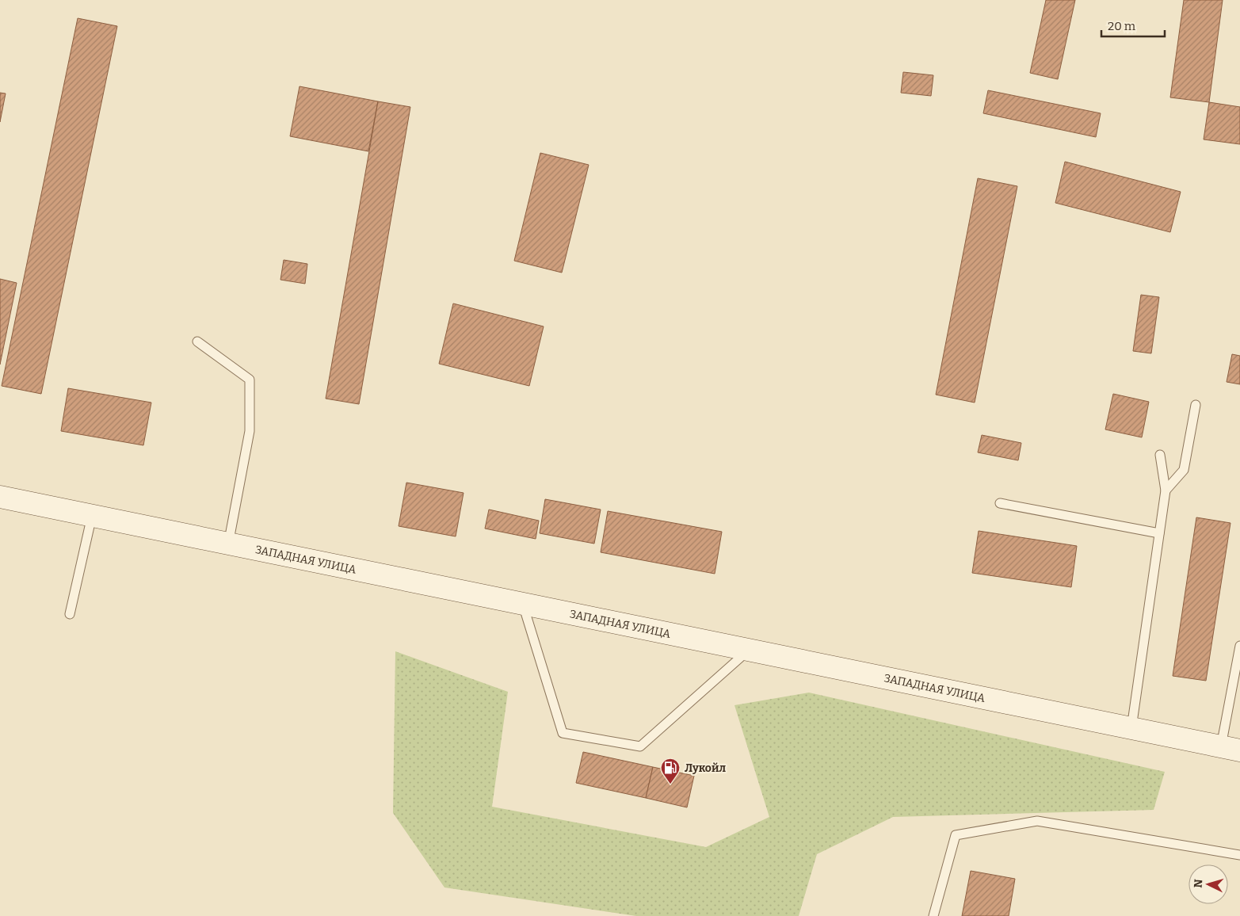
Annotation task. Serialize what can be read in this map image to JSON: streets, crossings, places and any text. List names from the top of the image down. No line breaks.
{"streets":{"main road":["ЗАПАДНАЯ УЛИЦА"]},"places":{"fuel station":["Лукойл"]},"scale_bar":"20 m","north":"left"}
